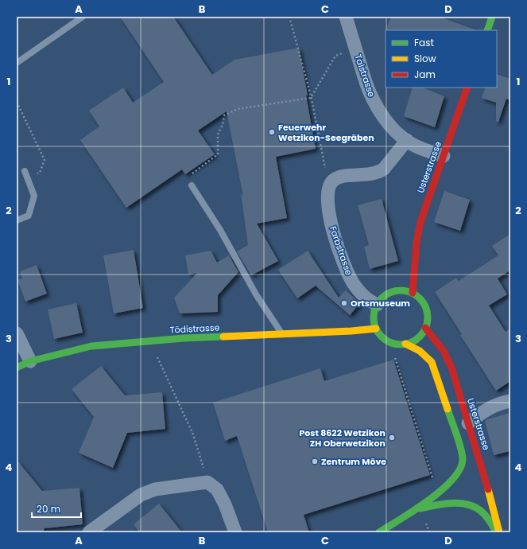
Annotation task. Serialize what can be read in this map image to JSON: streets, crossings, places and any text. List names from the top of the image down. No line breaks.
{"streets":{"main road":["Usterstrasse","Tödistrasse"],"street":["Talstrasse","Farbstrasse"]},"crossings":[["Talstrasse","Usterstrasse"],["Usterstrasse","Farbstrasse"],["Usterstrasse","Tödistrasse"],["Farbstrasse","Tödistrasse"]],"places":["Feuerwehr Wetzikon-Seegräben","Ortsmuseum","Post 8622 Wetzikon ZH Oberwetzikon","Zentrum Möve"],"legend":["Fast","Slow","Jam"],"scale_bar":"20 m","grid":{"columns":["A","B","C","D"],"rows":["1","2","3","4"]}}
